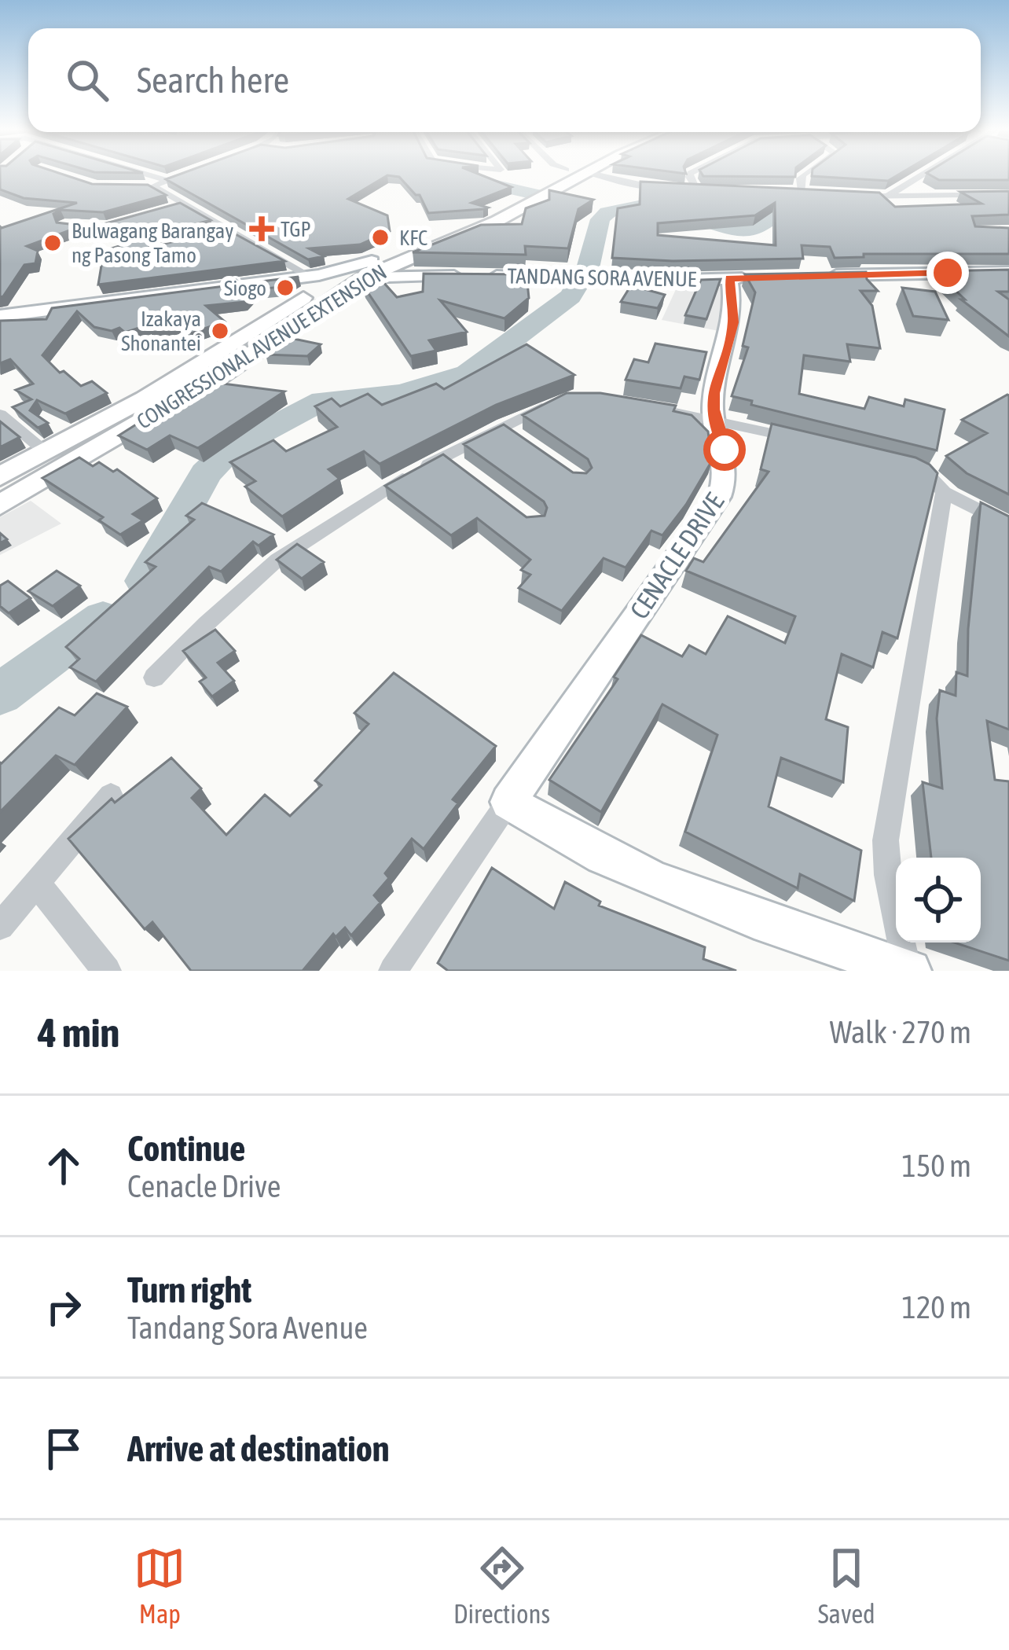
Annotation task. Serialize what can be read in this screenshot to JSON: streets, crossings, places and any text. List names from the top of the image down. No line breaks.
{"streets":{"main road":["TANDANG SORA AVENUE","CONGRESSIONAL AVENUE EXTENSION","CENACLE DRIVE"]},"crossings":[["TANDANG SORA AVENUE","CONGRESSIONAL AVENUE EXTENSION"],["TANDANG SORA AVENUE","CENACLE DRIVE"]],"places":{"health":["TGP"],"other":["KFC","Bulwagang Barangay ng Pasong Tamo","Siogo","Izakaya Shonantei"]},"page":{"search":"Search here","heading":["4 min","Walk · 270 m"],"list":[["Continue","Cenacle Drive","150 m"],["Turn right","Tandang Sora Avenue","120 m"],"Arrive at destination"],"nav":["Map","Directions","Saved"]}}
